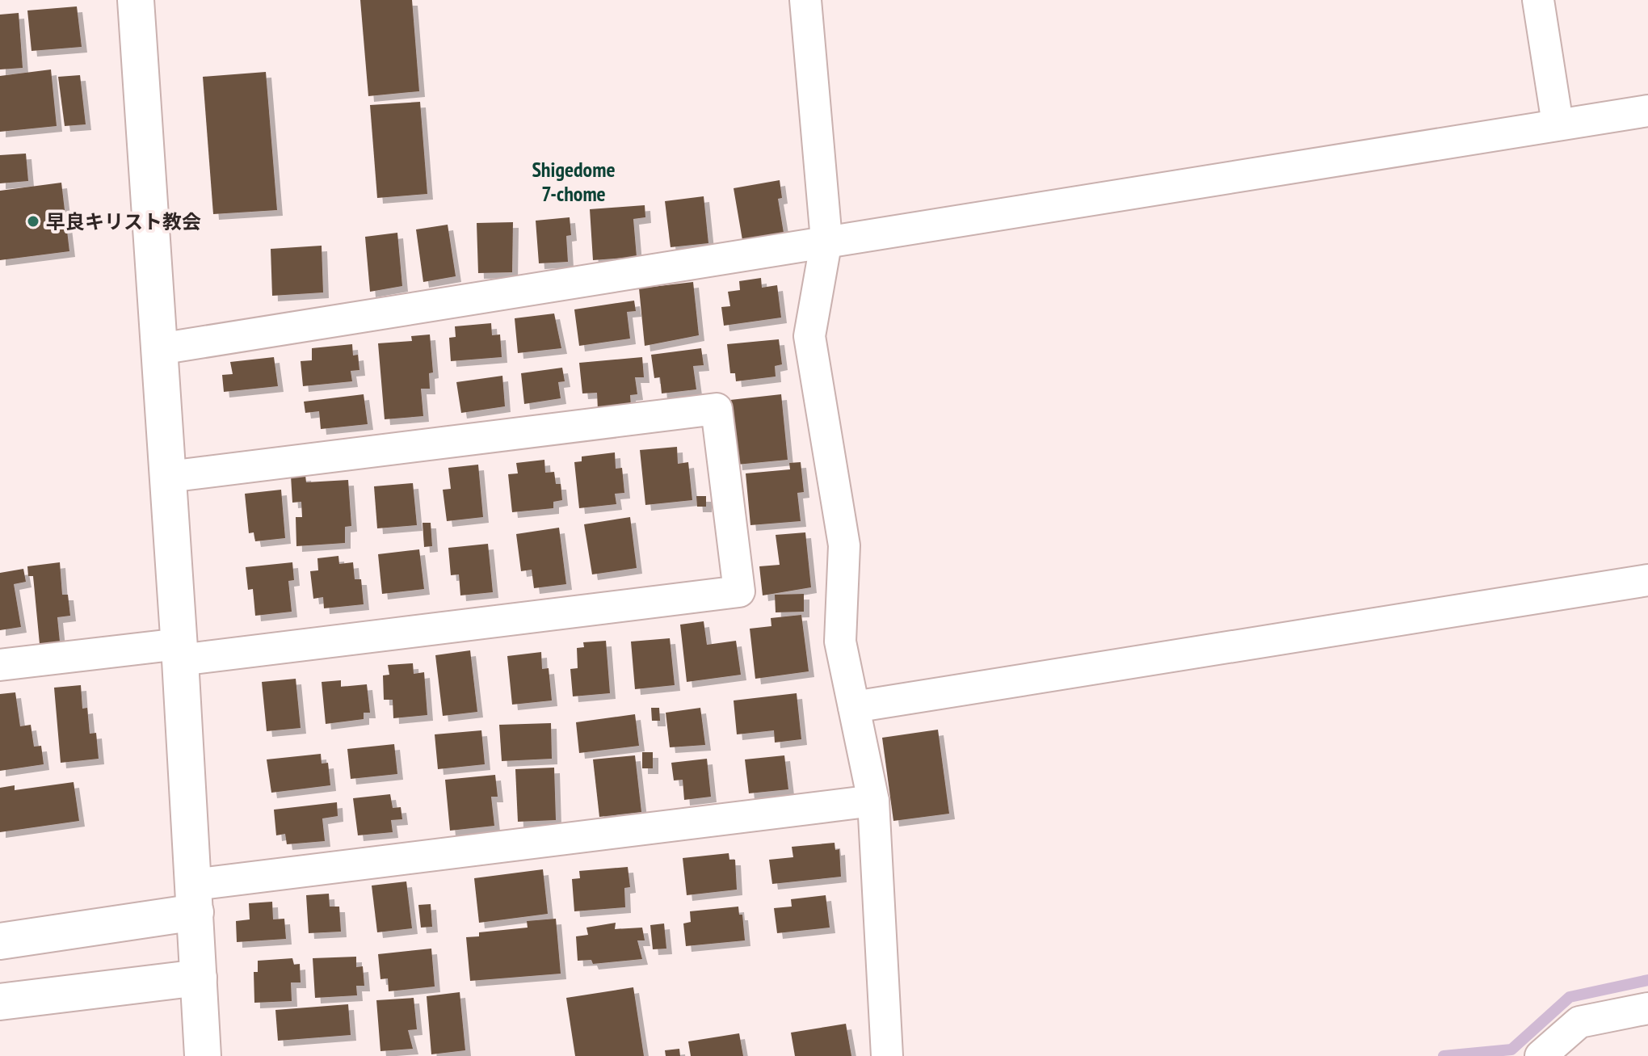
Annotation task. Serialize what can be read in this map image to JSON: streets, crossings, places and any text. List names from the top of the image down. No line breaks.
{"districts":["Shigedome 7-chome"],"places":["早良キリスト教会"]}
